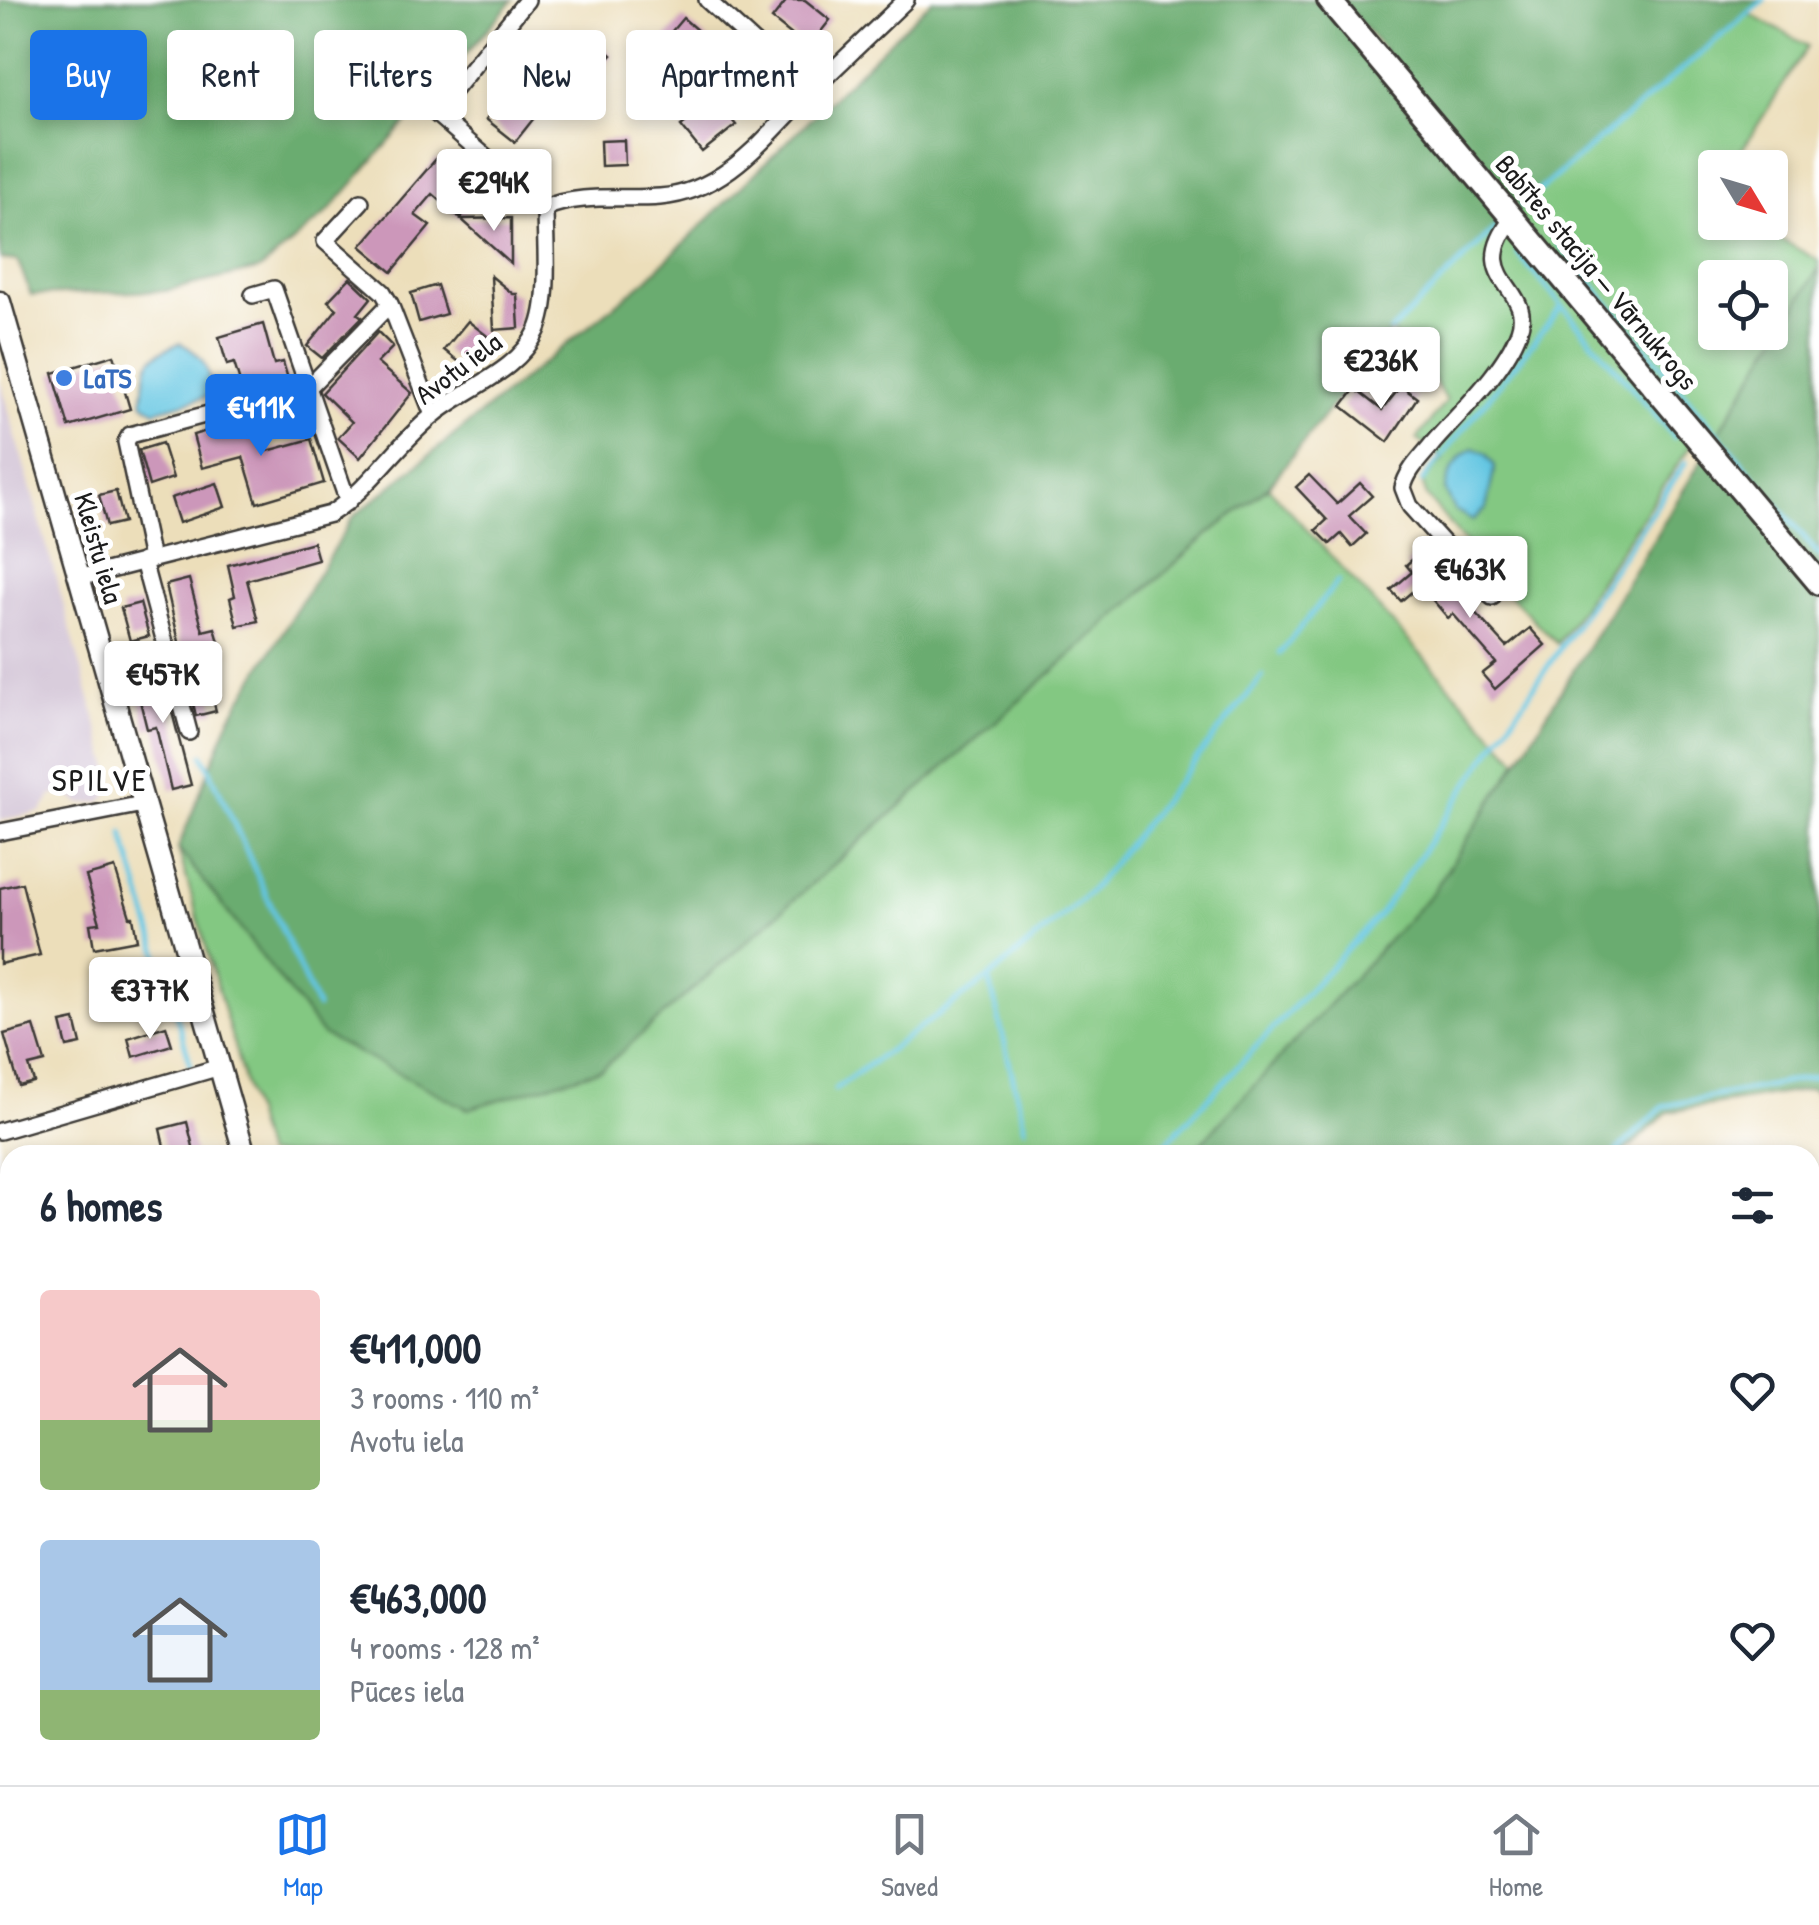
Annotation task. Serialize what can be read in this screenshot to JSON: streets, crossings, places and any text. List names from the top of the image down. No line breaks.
{"streets":{"main road":["Babītes stacija — Vārnukrogs"],"street":["Avotu iela","Kleistu iela"]},"crossings":[["Avotu iela","Kleistu iela"]],"districts":["SPILVE"],"places":["LaTS"],"north":"bottom right","page":{"chip":["Buy","Rent","Filters","New","Apartment"],"price":["€294K","€236K","€411K","€463K","€457K","€377K"],"heading":"6 homes","list":[{"name":"€411,000","note":"3 rooms · 110 m² · Avotu iela"},{"name":"€463,000","note":"4 rooms · 128 m² · Pūces iela"}],"tabs":["Map","Saved","Home"]}}
